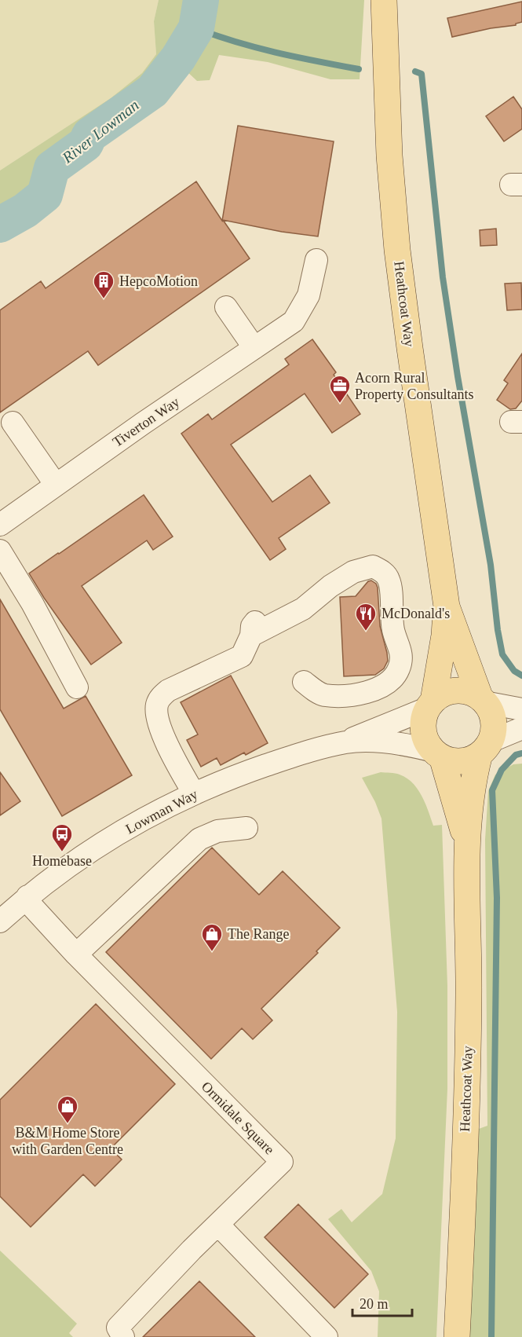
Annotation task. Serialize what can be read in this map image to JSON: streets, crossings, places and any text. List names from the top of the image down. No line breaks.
{"streets":{"main road":["Heathcoat Way"],"street":["Tiverton Way","Lowman Way","Ormidale Square"]},"crossings":[["Heathcoat Way","Lowman Way"],["Lowman Way","Ormidale Square"]],"water":["River Lowman"],"places":{"building":["HepcoMotion"],"office":["Acorn Rural Property Consultants"],"restaurant":["McDonald's"],"bus stop":["Homebase"],"shop":["The Range","B&M Home Store with Garden Centre"]},"scale_bar":"20 m"}
